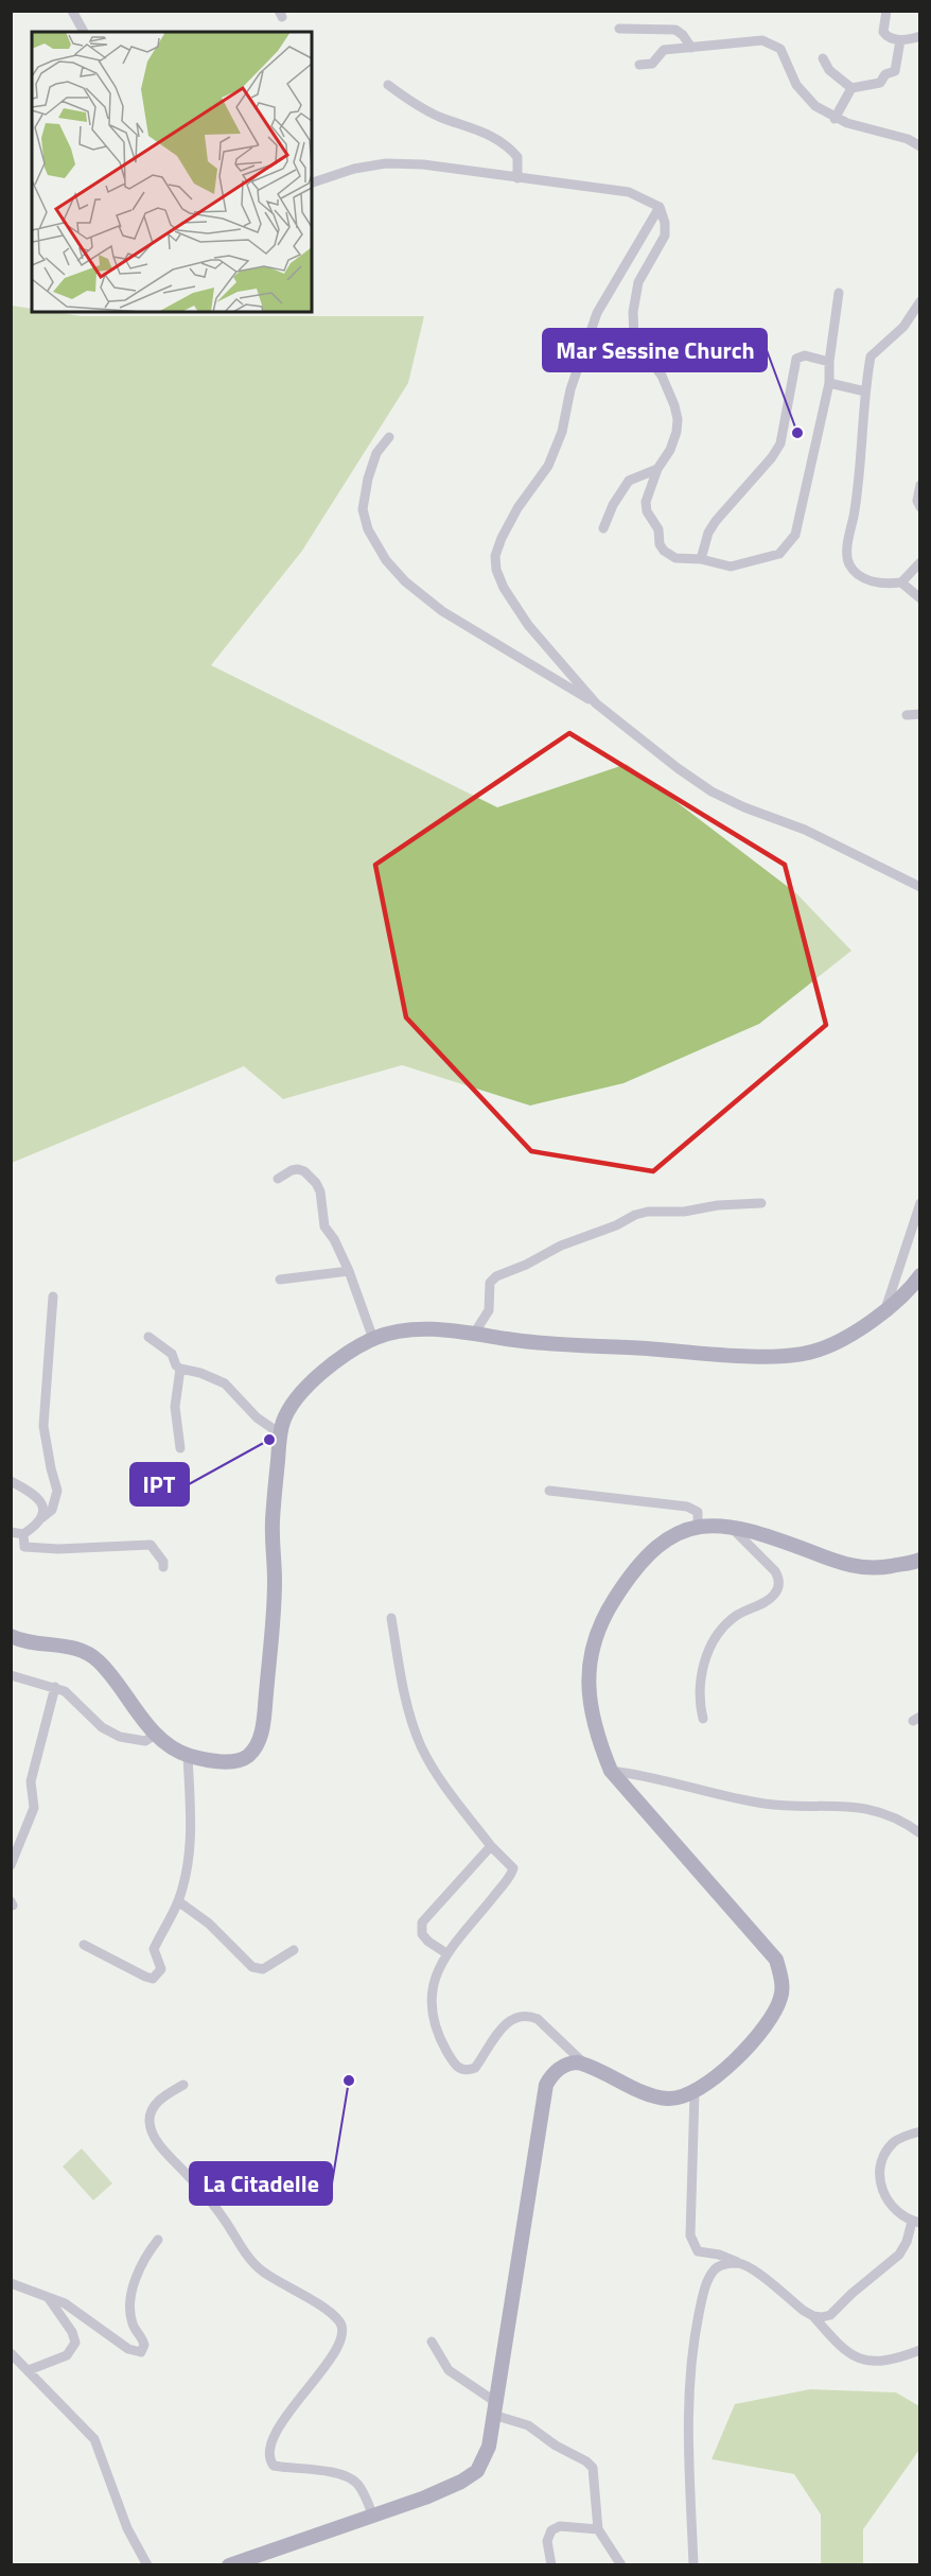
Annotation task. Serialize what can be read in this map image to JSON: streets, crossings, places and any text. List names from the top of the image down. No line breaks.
{"places":["Mar Sessine Church","IPT","La Citadelle"]}
